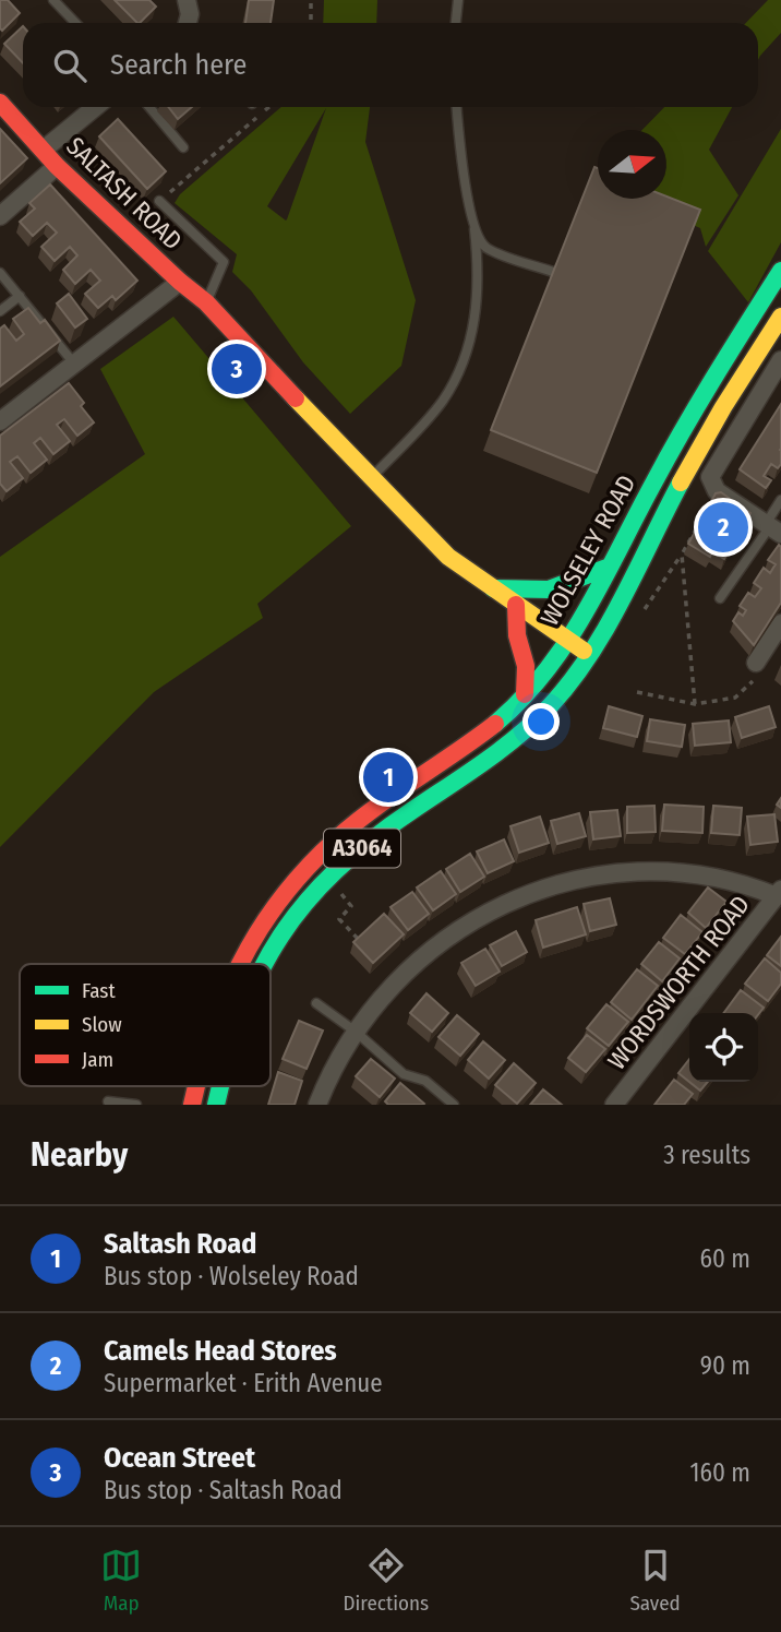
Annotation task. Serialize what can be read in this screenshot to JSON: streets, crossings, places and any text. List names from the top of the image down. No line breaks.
{"streets":{"main road":["SALTASH ROAD","WOLSELEY ROAD","A3064"],"street":["WORDSWORTH ROAD"]},"crossings":[["SALTASH ROAD","WOLSELEY ROAD"]],"legend":["Fast","Slow","Jam"],"north":"right","page":{"search":"Search here","pins":["3","2","1"],"heading":["Nearby","3 results"],"list":[{"mark":"1","name":"Saltash Road","note":"Bus stop · Wolseley Road","value":"60 m"},{"mark":"2","name":"Camels Head Stores","note":"Supermarket · Erith Avenue","value":"90 m"},{"mark":"3","name":"Ocean Street","note":"Bus stop · Saltash Road","value":"160 m"}],"nav":["Map","Directions","Saved"]}}
